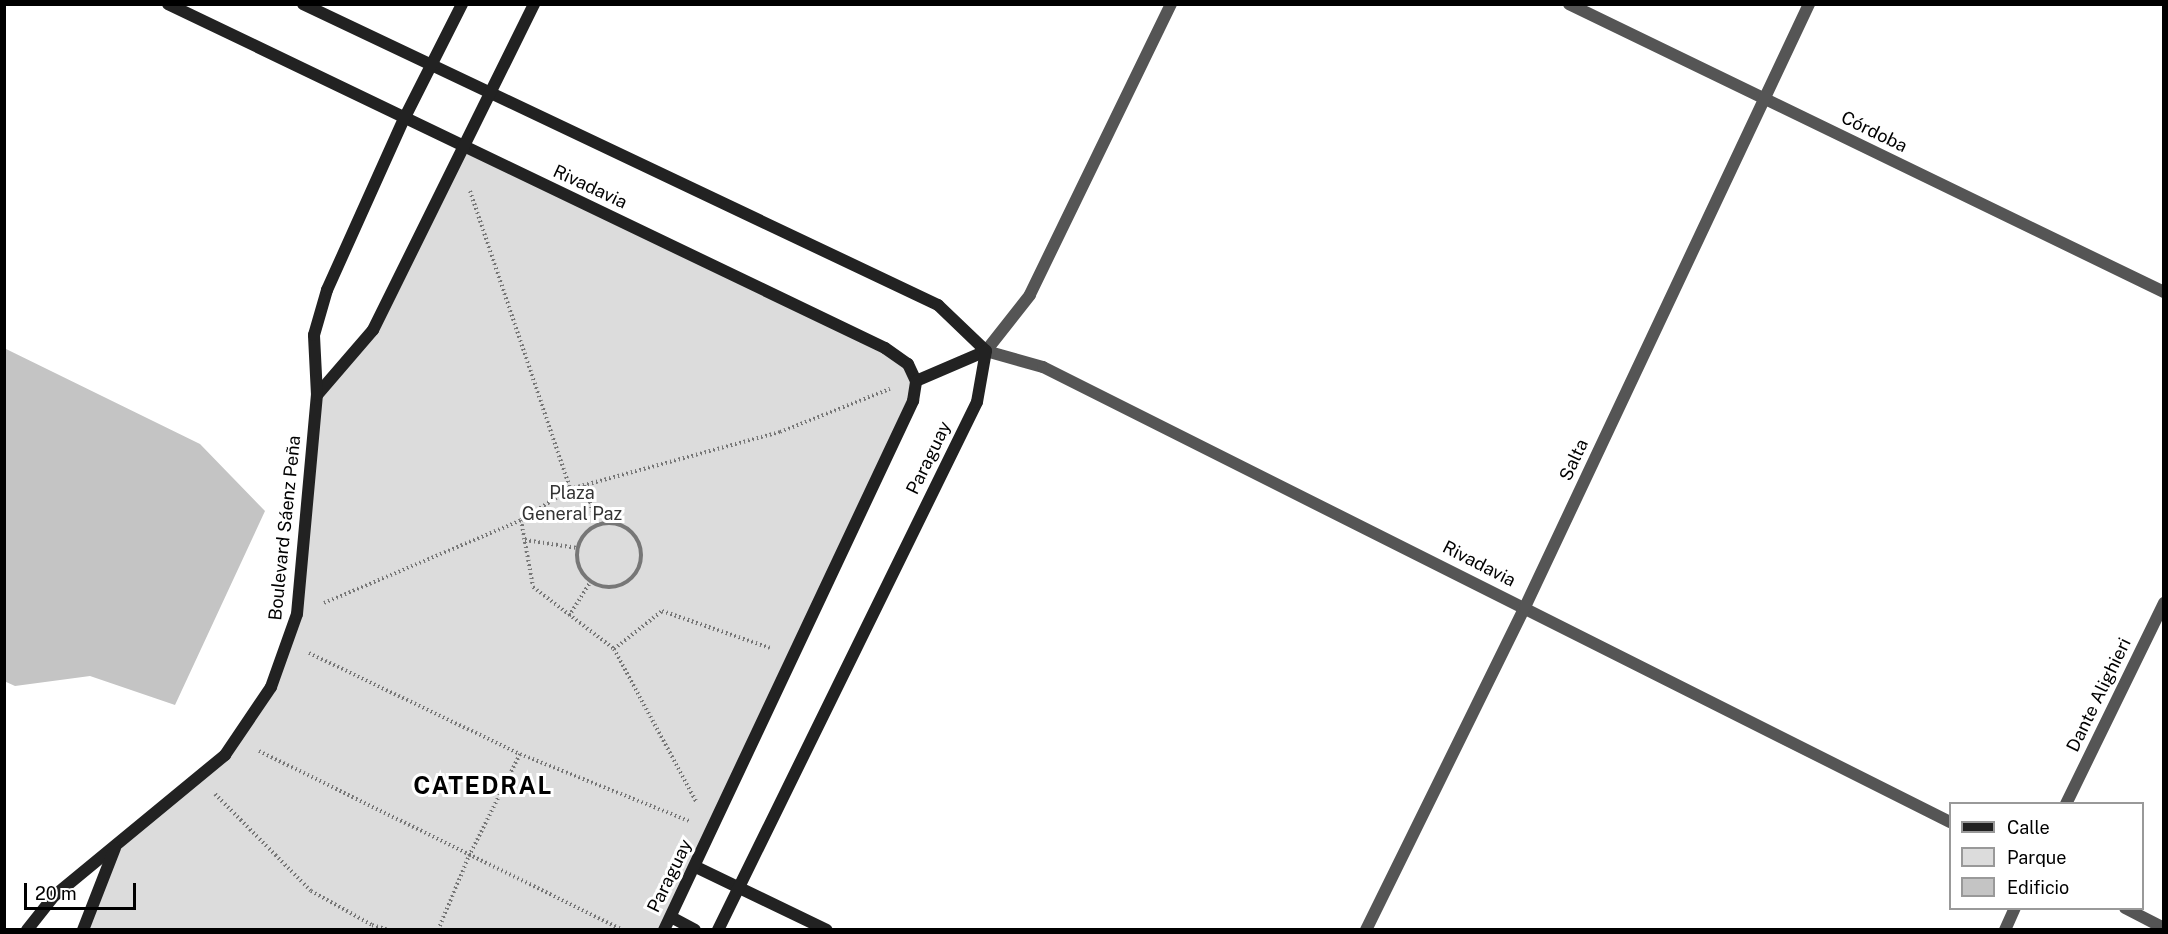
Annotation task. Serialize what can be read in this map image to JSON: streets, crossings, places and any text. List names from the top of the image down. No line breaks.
{"streets":{"main road":["Rivadavia","Paraguay","Boulevard Sáenz Peña"],"street":["Córdoba","Salta","Dante Alighieri"]},"crossings":[["Córdoba","Salta"],["Rivadavia","Paraguay"],["Rivadavia","Salta"],["Rivadavia","Boulevard Sáenz Peña"]],"districts":["CATEDRAL"],"parks":["Plaza General Paz"],"legend":["Calle","Parque","Edificio"],"scale_bar":"20 m"}
